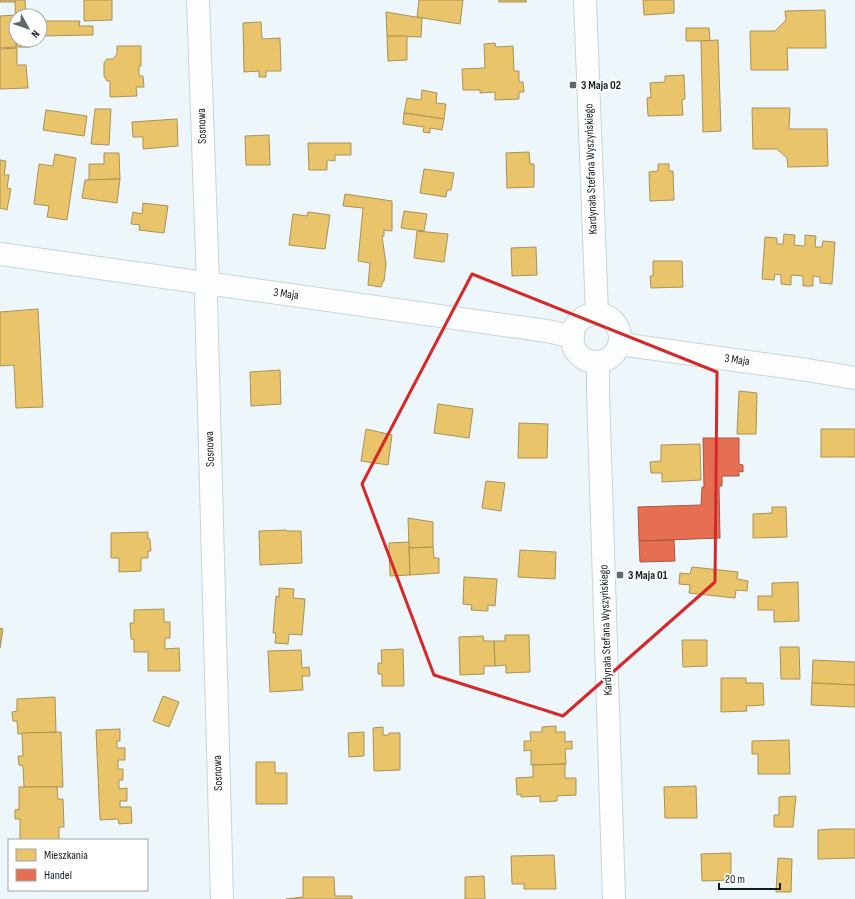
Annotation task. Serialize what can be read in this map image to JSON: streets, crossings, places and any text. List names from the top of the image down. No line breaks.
{"streets":{"street":["Sosnowa","Kardynała Stefana Wyszyńskiego","3 Maja"]},"crossings":[["Sosnowa","3 Maja"],["Kardynała Stefana Wyszyńskiego","3 Maja"]],"places":{"transit":["3 Maja 02","3 Maja 01"]},"legend":["Mieszkania","Handel"],"scale_bar":"20 m","north":"bottom right"}
